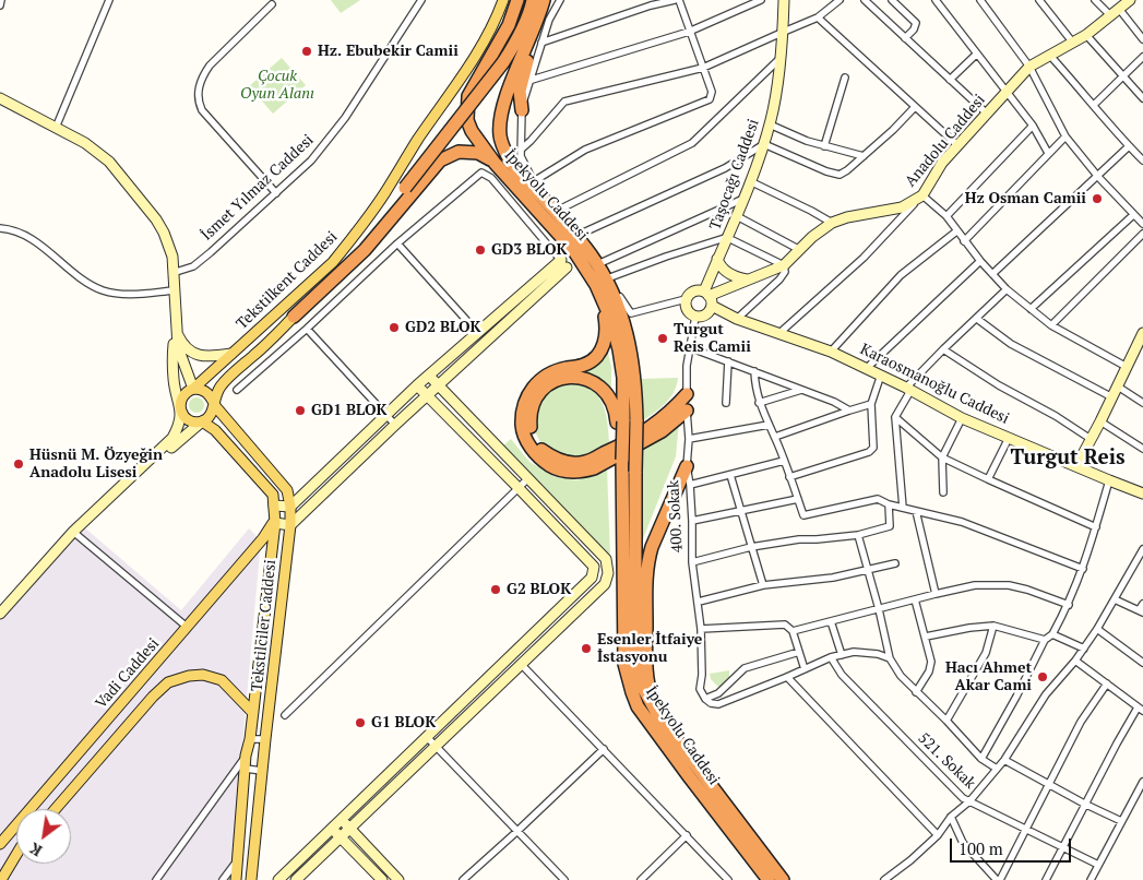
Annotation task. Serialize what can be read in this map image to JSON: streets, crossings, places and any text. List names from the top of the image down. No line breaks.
{"streets":{"highway":["İpekyolu Caddesi"],"main road":["Tekstilkent Caddesi","Tekstilciler Caddesi","Vadi Caddesi"],"street":["Anadolu Caddesi","Taşocağı Caddesi","İsmet Yılmaz Caddesi","Karaosmanoğlu Caddesi","400. Sokak","521. Sokak"]},"crossings":[["Anadolu Caddesi","Taşocağı Caddesi"],["Anadolu Caddesi","Karaosmanoğlu Caddesi"],["Anadolu Caddesi","400. Sokak"],["Taşocağı Caddesi","Karaosmanoğlu Caddesi"],["Taşocağı Caddesi","400. Sokak"],["Tekstilkent Caddesi","Tekstilciler Caddesi"],["Karaosmanoğlu Caddesi","400. Sokak"],["Tekstilciler Caddesi","Vadi Caddesi"]],"districts":["Turgut Reis"],"parks":["Çocuk Oyun Alanı"],"places":["Hz. Ebubekir Camii","Hz Osman Camii","GD3 BLOK","GD2 BLOK","Turgut Reis Camii","GD1 BLOK","Hüsnü M. Özyeğin Anadolu Lisesi","G2 BLOK","Esenler İtfaiye İstasyonu","Hacı Ahmet Akar Cami","G1 BLOK"],"scale_bar":"100 m","north":"bottom left"}
